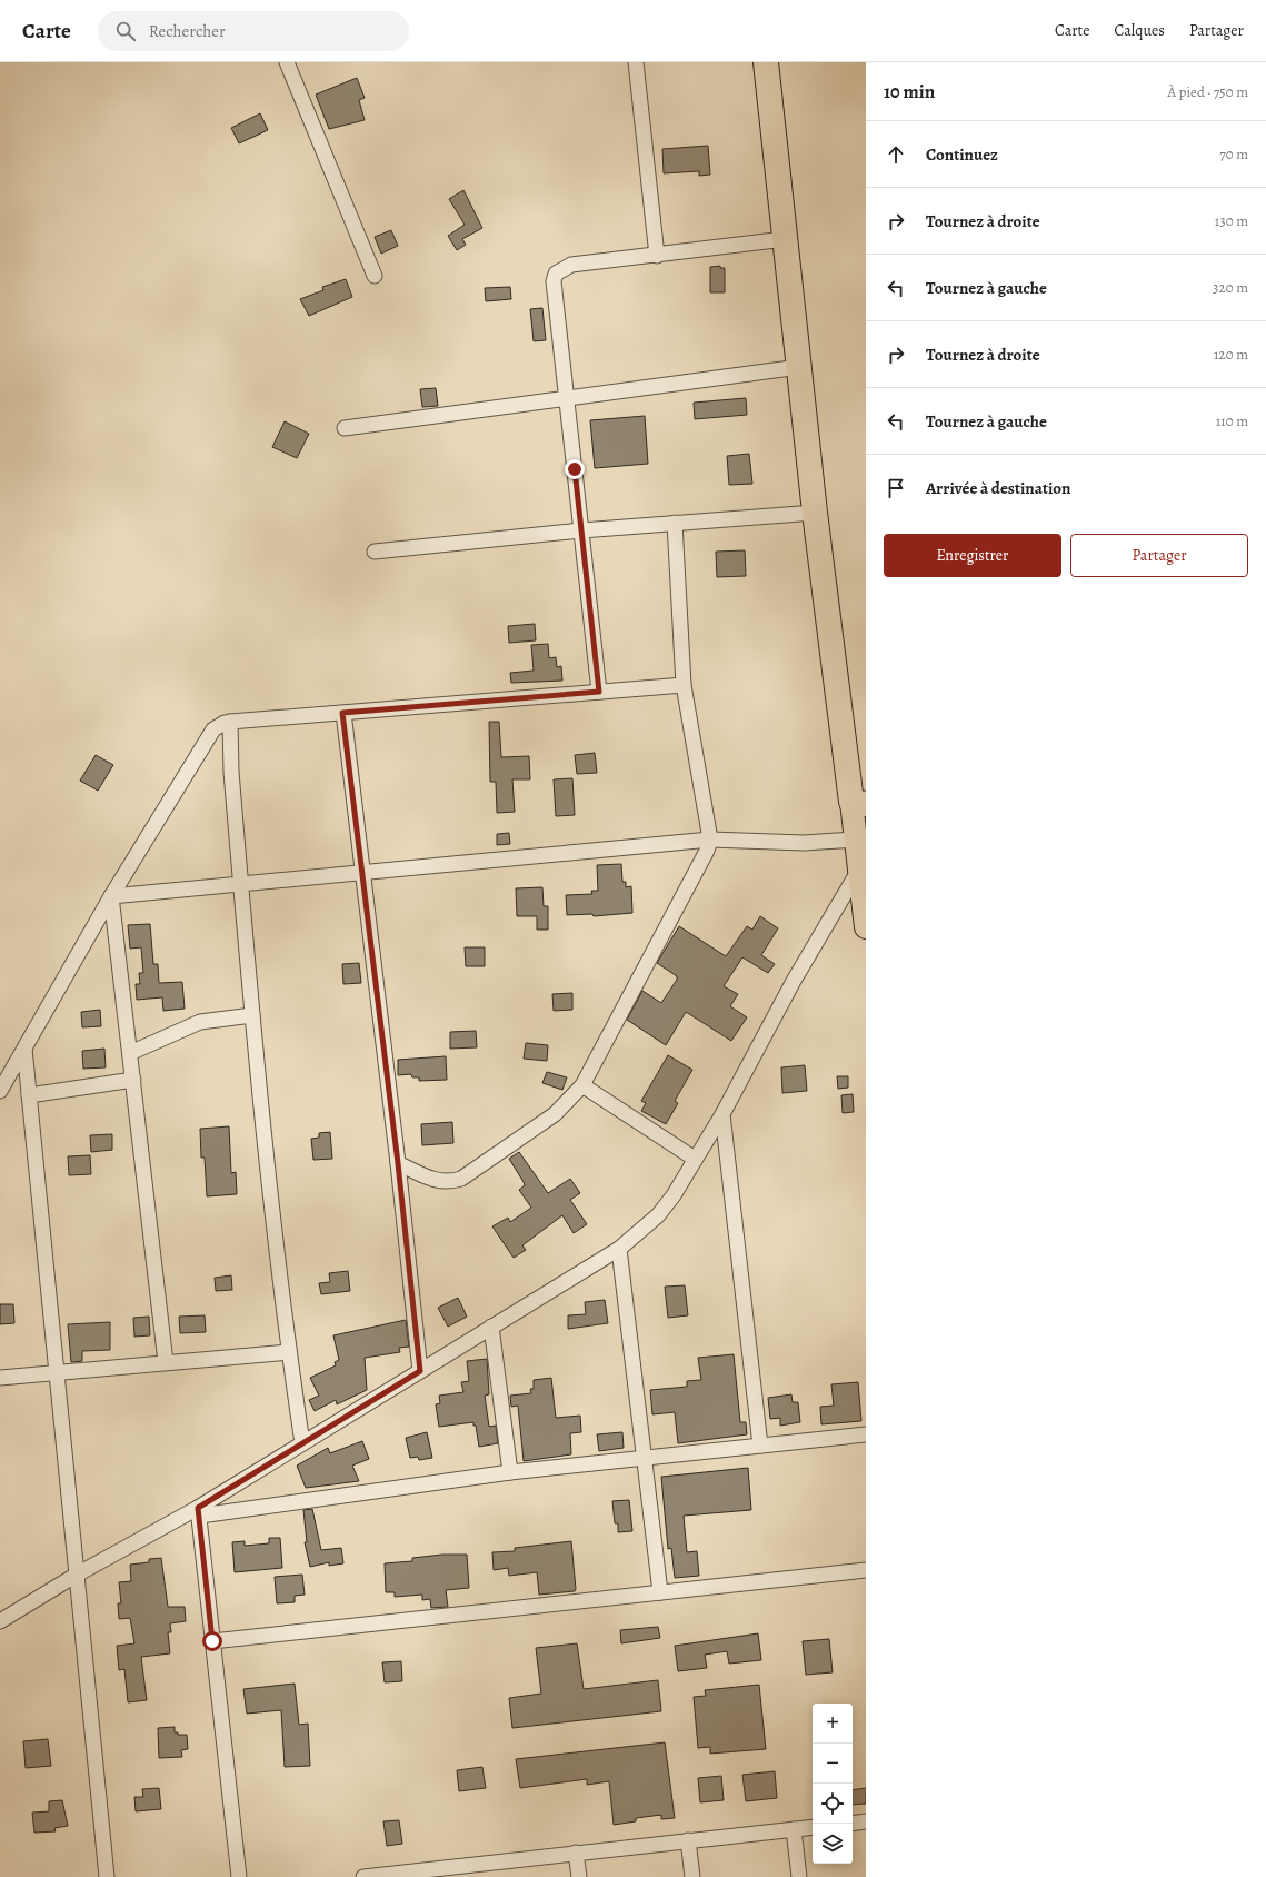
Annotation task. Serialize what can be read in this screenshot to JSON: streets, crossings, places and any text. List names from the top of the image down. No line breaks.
{"page":{"header":"Carte","search":"Rechercher","nav":["Carte","Calques","Partager"],"heading":["10 min","À pied · 750 m"],"list":[["Continuez","70 m"],["Tournez à droite","130 m"],["Tournez à gauche","320 m"],["Tournez à droite","120 m"],["Tournez à gauche","110 m"],"Arrivée à destination"],"buttons":["Enregistrer","Partager"],"map_buttons":["+","−"]}}
